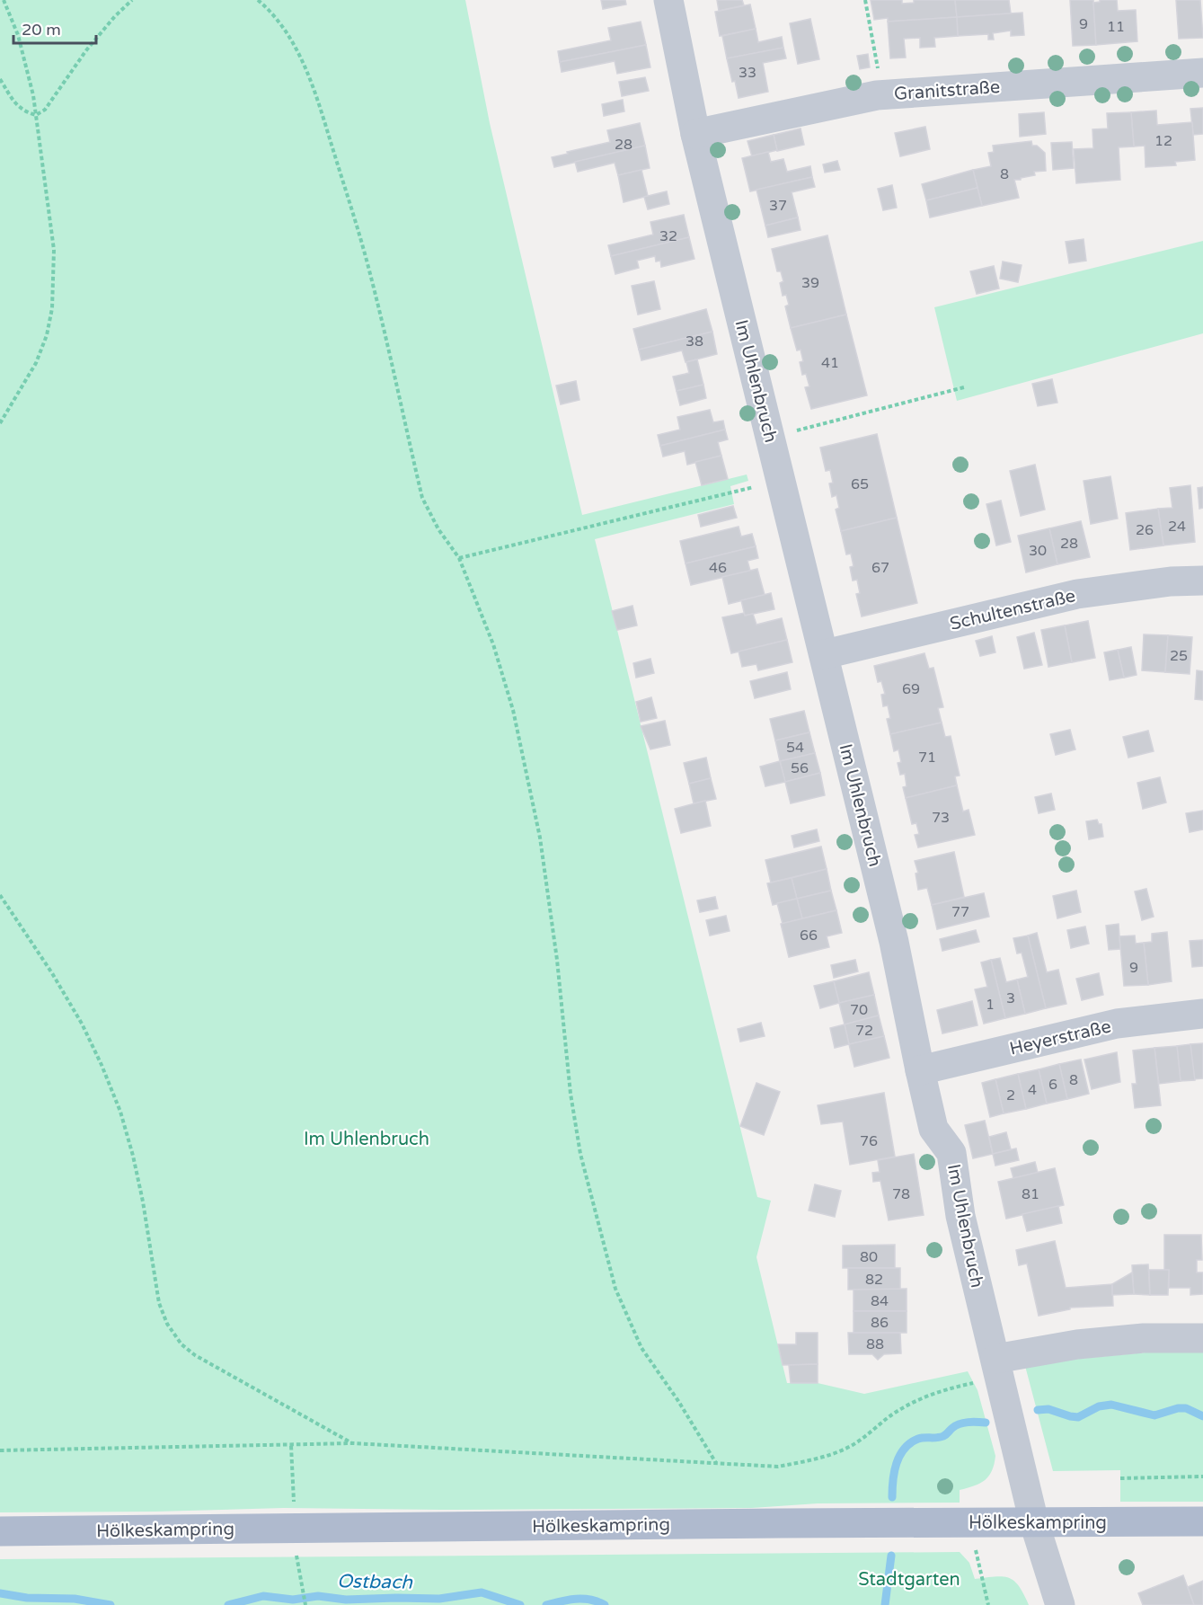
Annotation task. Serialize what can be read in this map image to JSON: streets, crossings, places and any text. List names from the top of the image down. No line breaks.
{"streets":{"main road":["Hölkeskampring"],"street":["Granitstraße","Im Uhlenbruch","Schultenstraße","Heyerstraße"]},"crossings":[["Granitstraße","Im Uhlenbruch"],["Im Uhlenbruch","Schultenstraße"],["Im Uhlenbruch","Heyerstraße"],["Im Uhlenbruch","Hölkeskampring"]],"water":["Ostbach"],"parks":["Im Uhlenbruch","Stadtgarten"],"house_numbers":["9","11","33","12","28","8","37","32","39","38","41","65","24","26","28","30","46","67","25","69","54","71","56","73","77","66","9","3","1","70","72","8","6","4","2","76","78","81","80","82","84","86","88"],"scale_bar":"20 m"}
